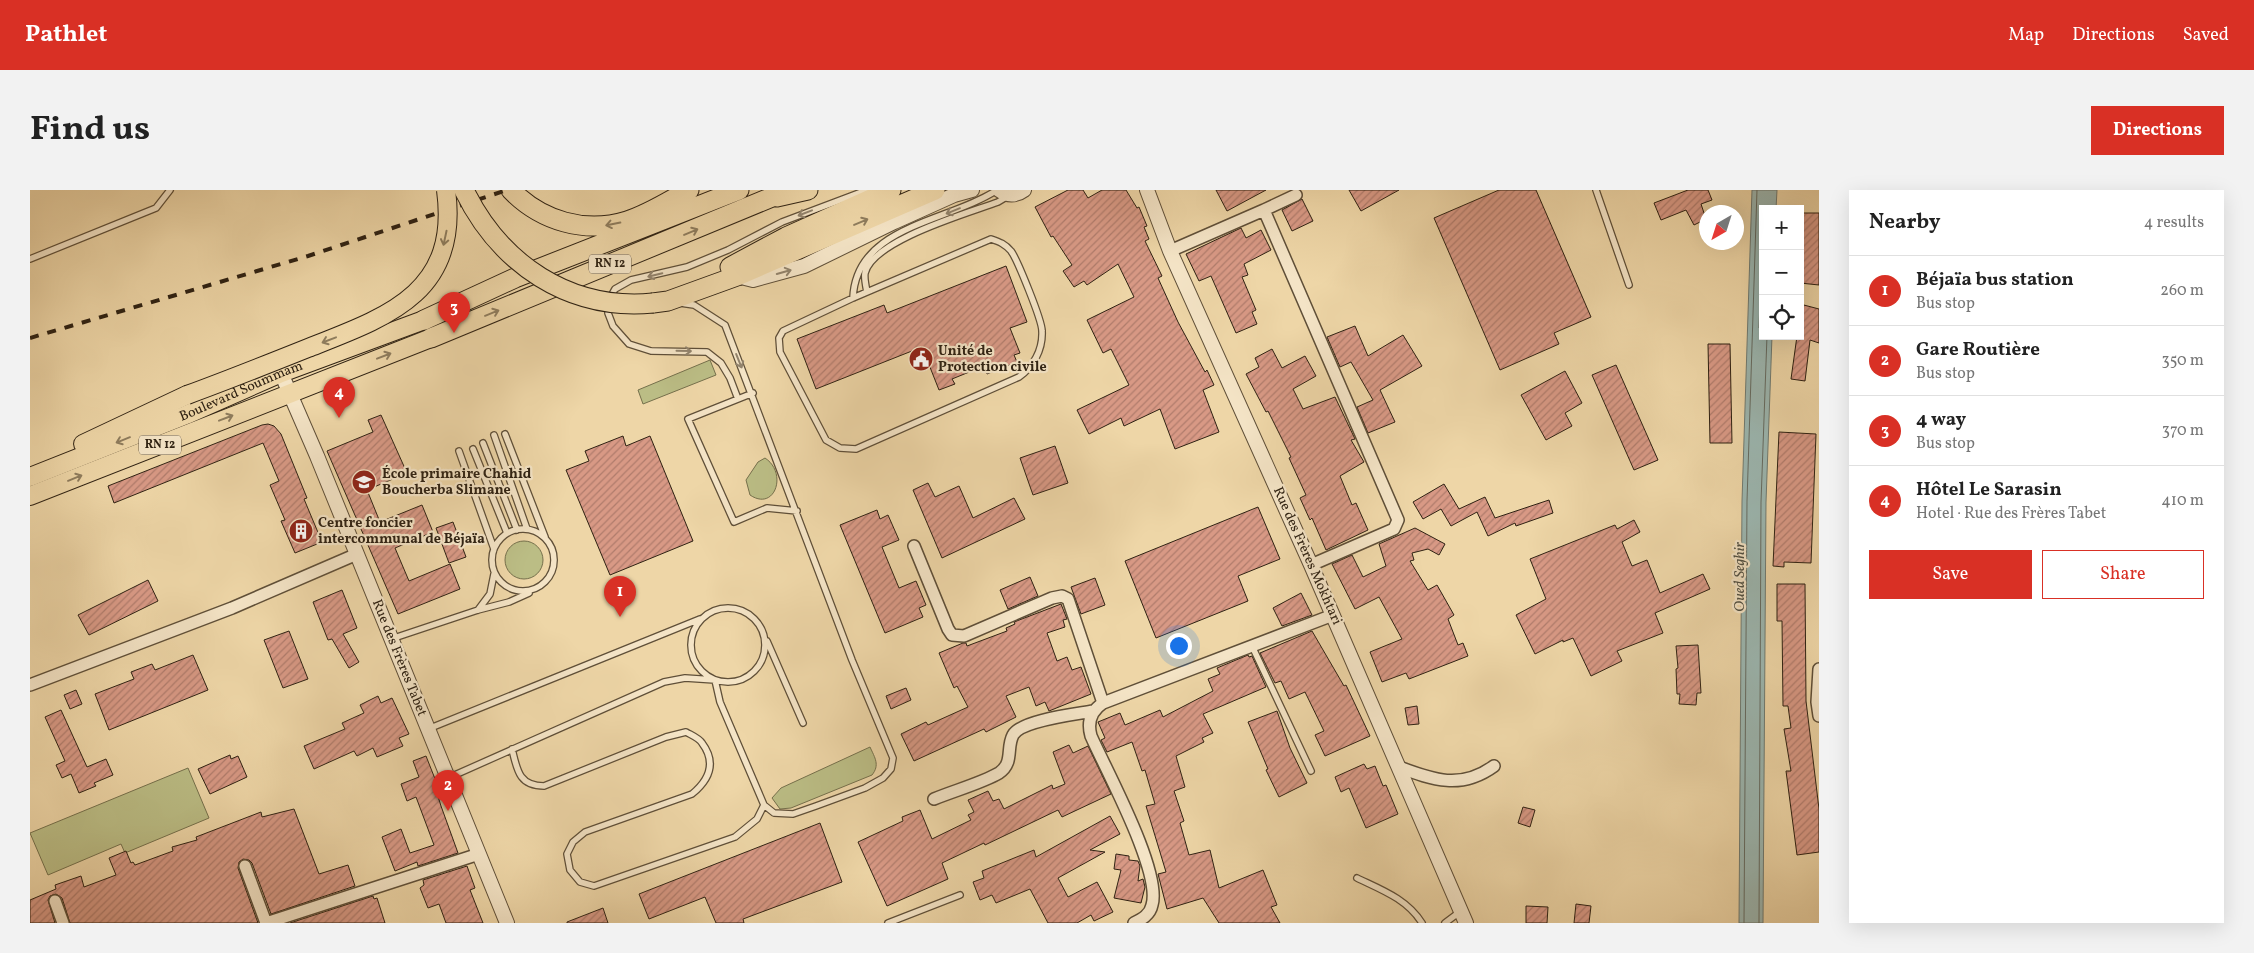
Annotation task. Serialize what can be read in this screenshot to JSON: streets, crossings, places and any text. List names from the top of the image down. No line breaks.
{"streets":{"highway":["RN 12"],"main road":["Boulevard Soummam"],"street":["Rue des Frères Mokhtari","Rue des Frères Tabet"]},"crossings":[["RN 12","Boulevard Soummam"],["Boulevard Soummam","Rue des Frères Tabet"]],"water":["Oued Seghir"],"places":{"public building":["Unité de Protection civile"],"school or university":["École primaire Chahid Boucherba Slimane"],"building":["Centre foncier intercommunal de Béjaïa"]},"north":"bottom left","page":{"header":"Pathlet","nav":["Map","Directions","Saved"],"title":"Find us","buttons":["Directions",["Save","Share"]],"heading":["Nearby","4 results"],"map_buttons":["+","−"],"list":[{"mark":"1","name":"Béjaïa bus station","note":"Bus stop","value":"260 m"},{"mark":"2","name":"Gare Routière","note":"Bus stop","value":"350 m"},{"mark":"3","name":"4 way","note":"Bus stop","value":"370 m"},{"mark":"4","name":"Hôtel Le Sarasin","note":"Hotel · Rue des Frères Tabet","value":"410 m"}],"pins":["3","4","1","2"]}}
